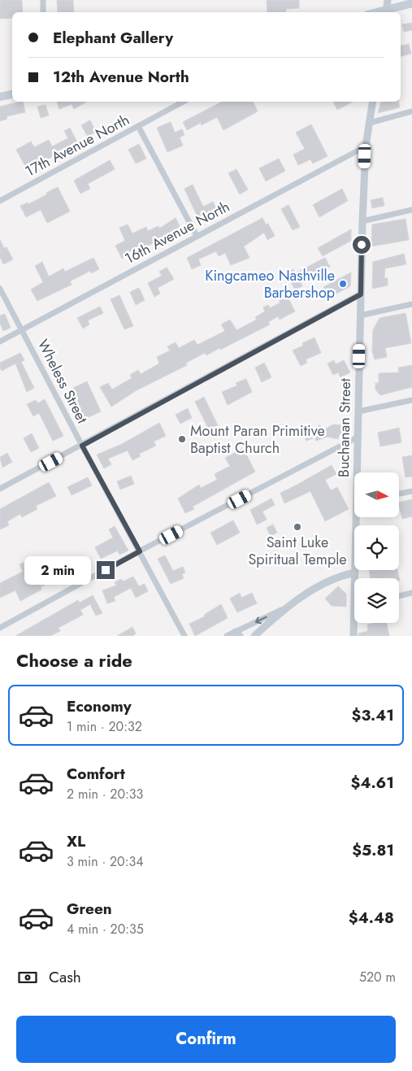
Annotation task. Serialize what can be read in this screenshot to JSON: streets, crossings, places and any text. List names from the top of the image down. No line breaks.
{"streets":{"street":["17th Avenue North","16th Avenue North","Wheless Street","Buchanan Street"]},"crossings":[["16th Avenue North","Wheless Street"],["16th Avenue North","Buchanan Street"]],"places":["Kingcameo Nashville Barbershop","Mount Paran Primitive Baptist Church","Saint Luke Spiritual Temple"],"north":"right","page":{"banner":["Elephant Gallery","12th Avenue North"],"bubble":"2 min","heading":"Choose a ride","list":[{"name":"Economy","note":"1 min · 20:32","value":"$3.41"},{"name":"Comfort","note":"2 min · 20:33","value":"$4.61"},{"name":"XL","note":"3 min · 20:34","value":"$5.81"},{"name":"Green","note":"4 min · 20:35","value":"$4.48"}],"pay":["Cash","520 m"],"buttons":"Confirm"}}
